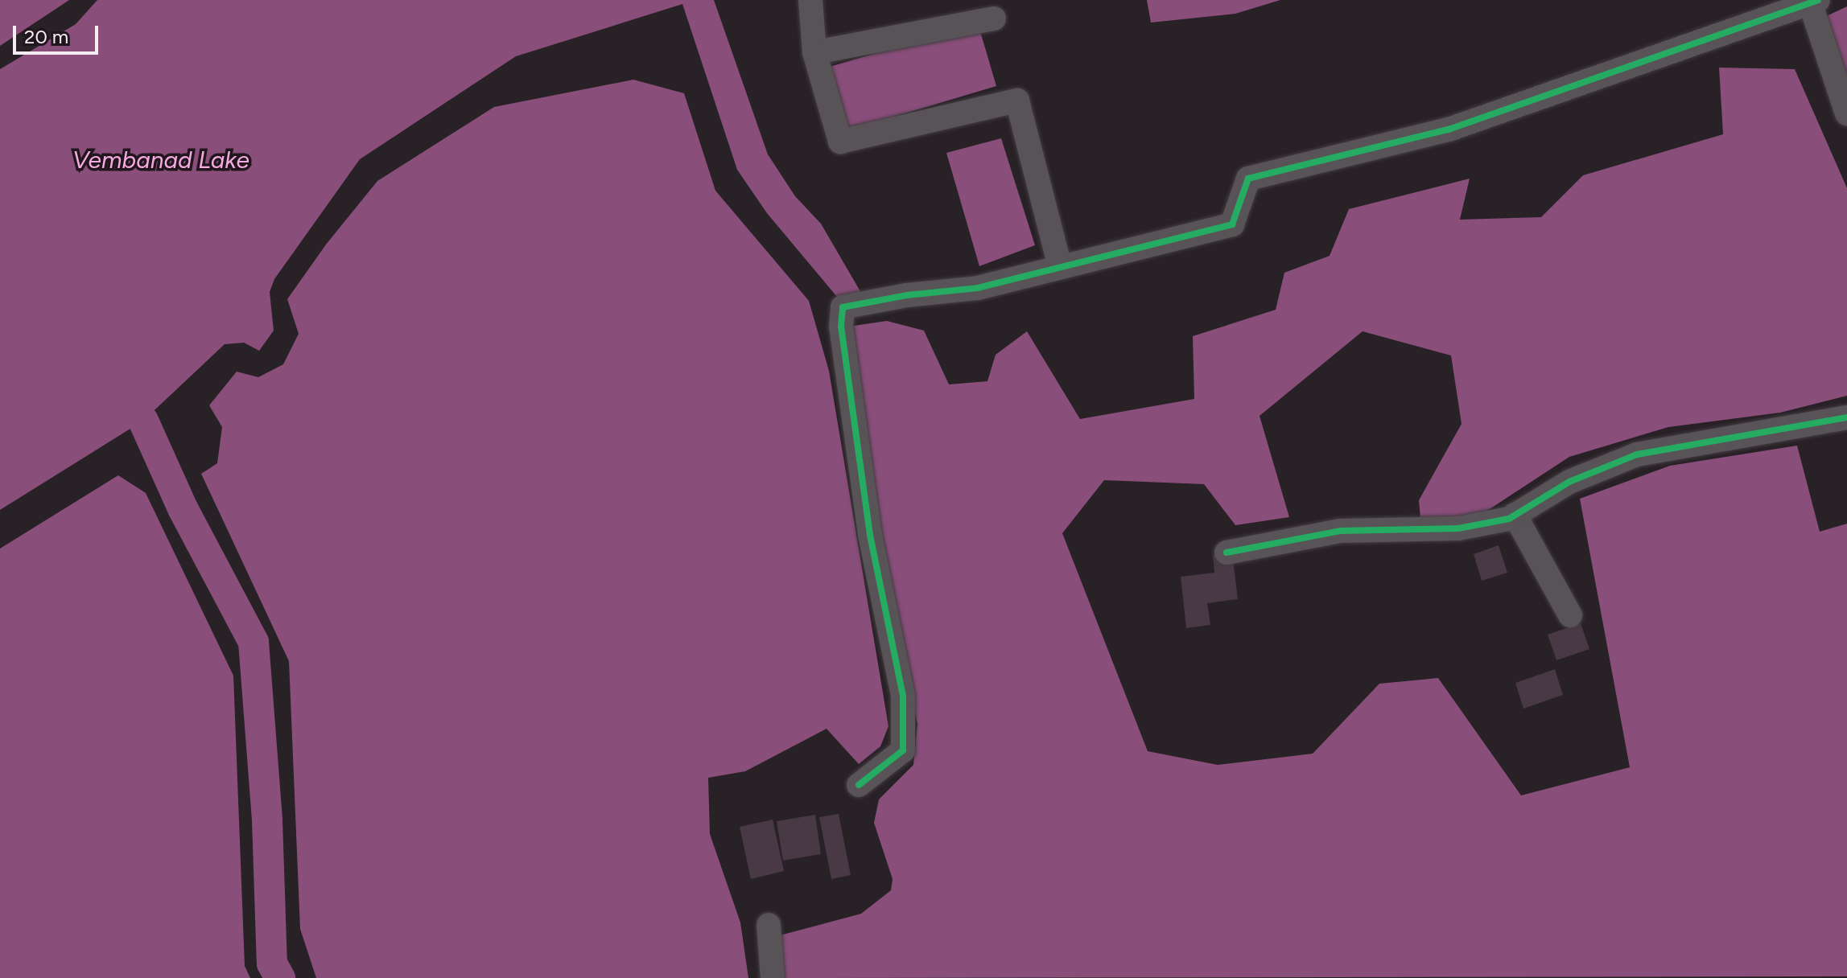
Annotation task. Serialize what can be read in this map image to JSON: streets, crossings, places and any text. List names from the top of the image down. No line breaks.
{"water":["Vembanad Lake"],"scale_bar":"20 m"}
